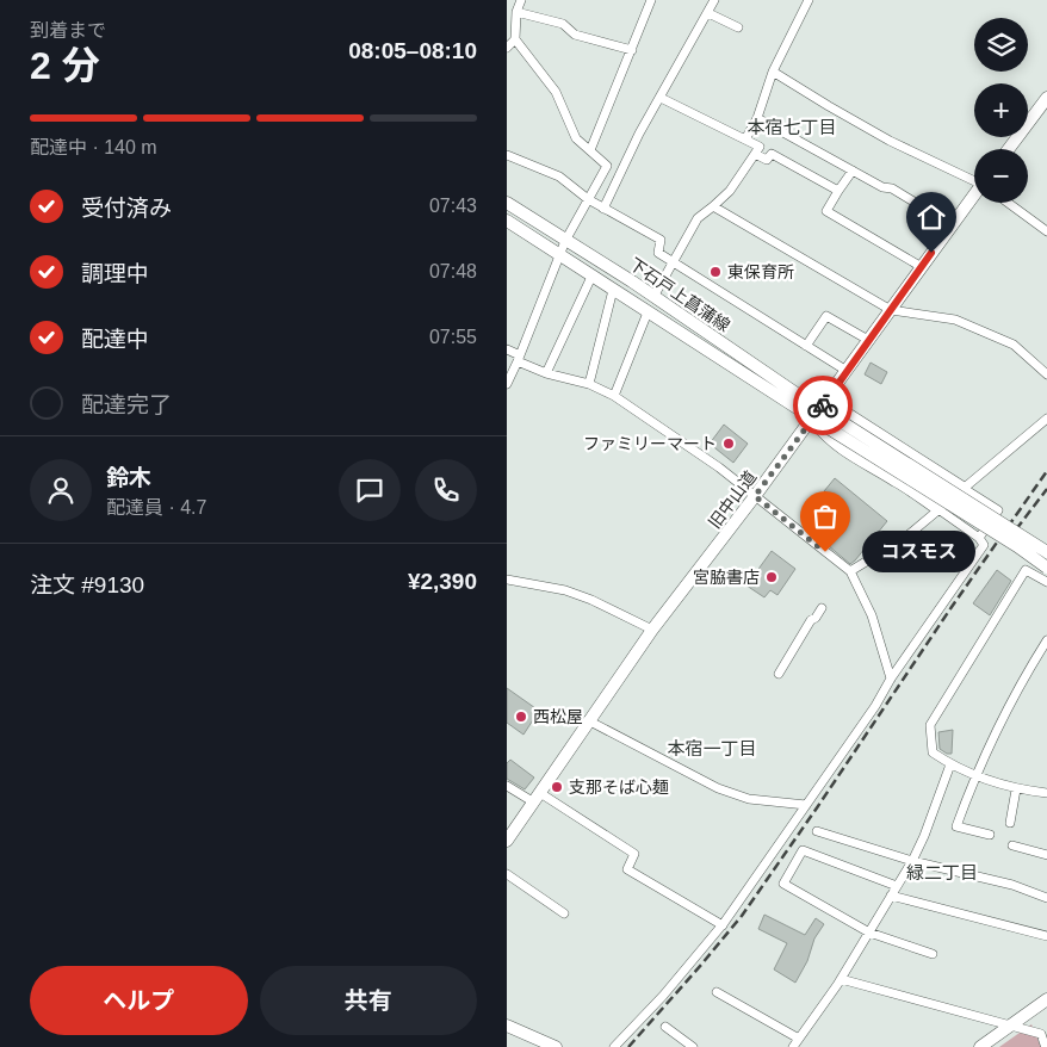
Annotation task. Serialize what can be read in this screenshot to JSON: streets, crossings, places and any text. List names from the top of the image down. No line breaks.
{"streets":{"main road":["下石戸上菖蒲線","旧中山道"]},"crossings":[["下石戸上菖蒲線","旧中山道"]],"districts":["本宿七丁目","本宿一丁目","緑二丁目"],"places":["東保育所","ファミリーマート","コスモス","宮脇書店","西松屋","支那そば心麺"],"page":{"heading":["2 分","到着まで","08:05–08:10"],"panel":["鈴木","配達員 · 4.7","注文 #9130","¥2,390"],"map_buttons":["+","−"],"bar":"配達中 · 140 m","list":[["受付済み","07:43"],["調理中","07:48"],["配達中","07:55"],"配達完了"],"bubble":"コスモス","buttons":["ヘルプ","共有"]}}
